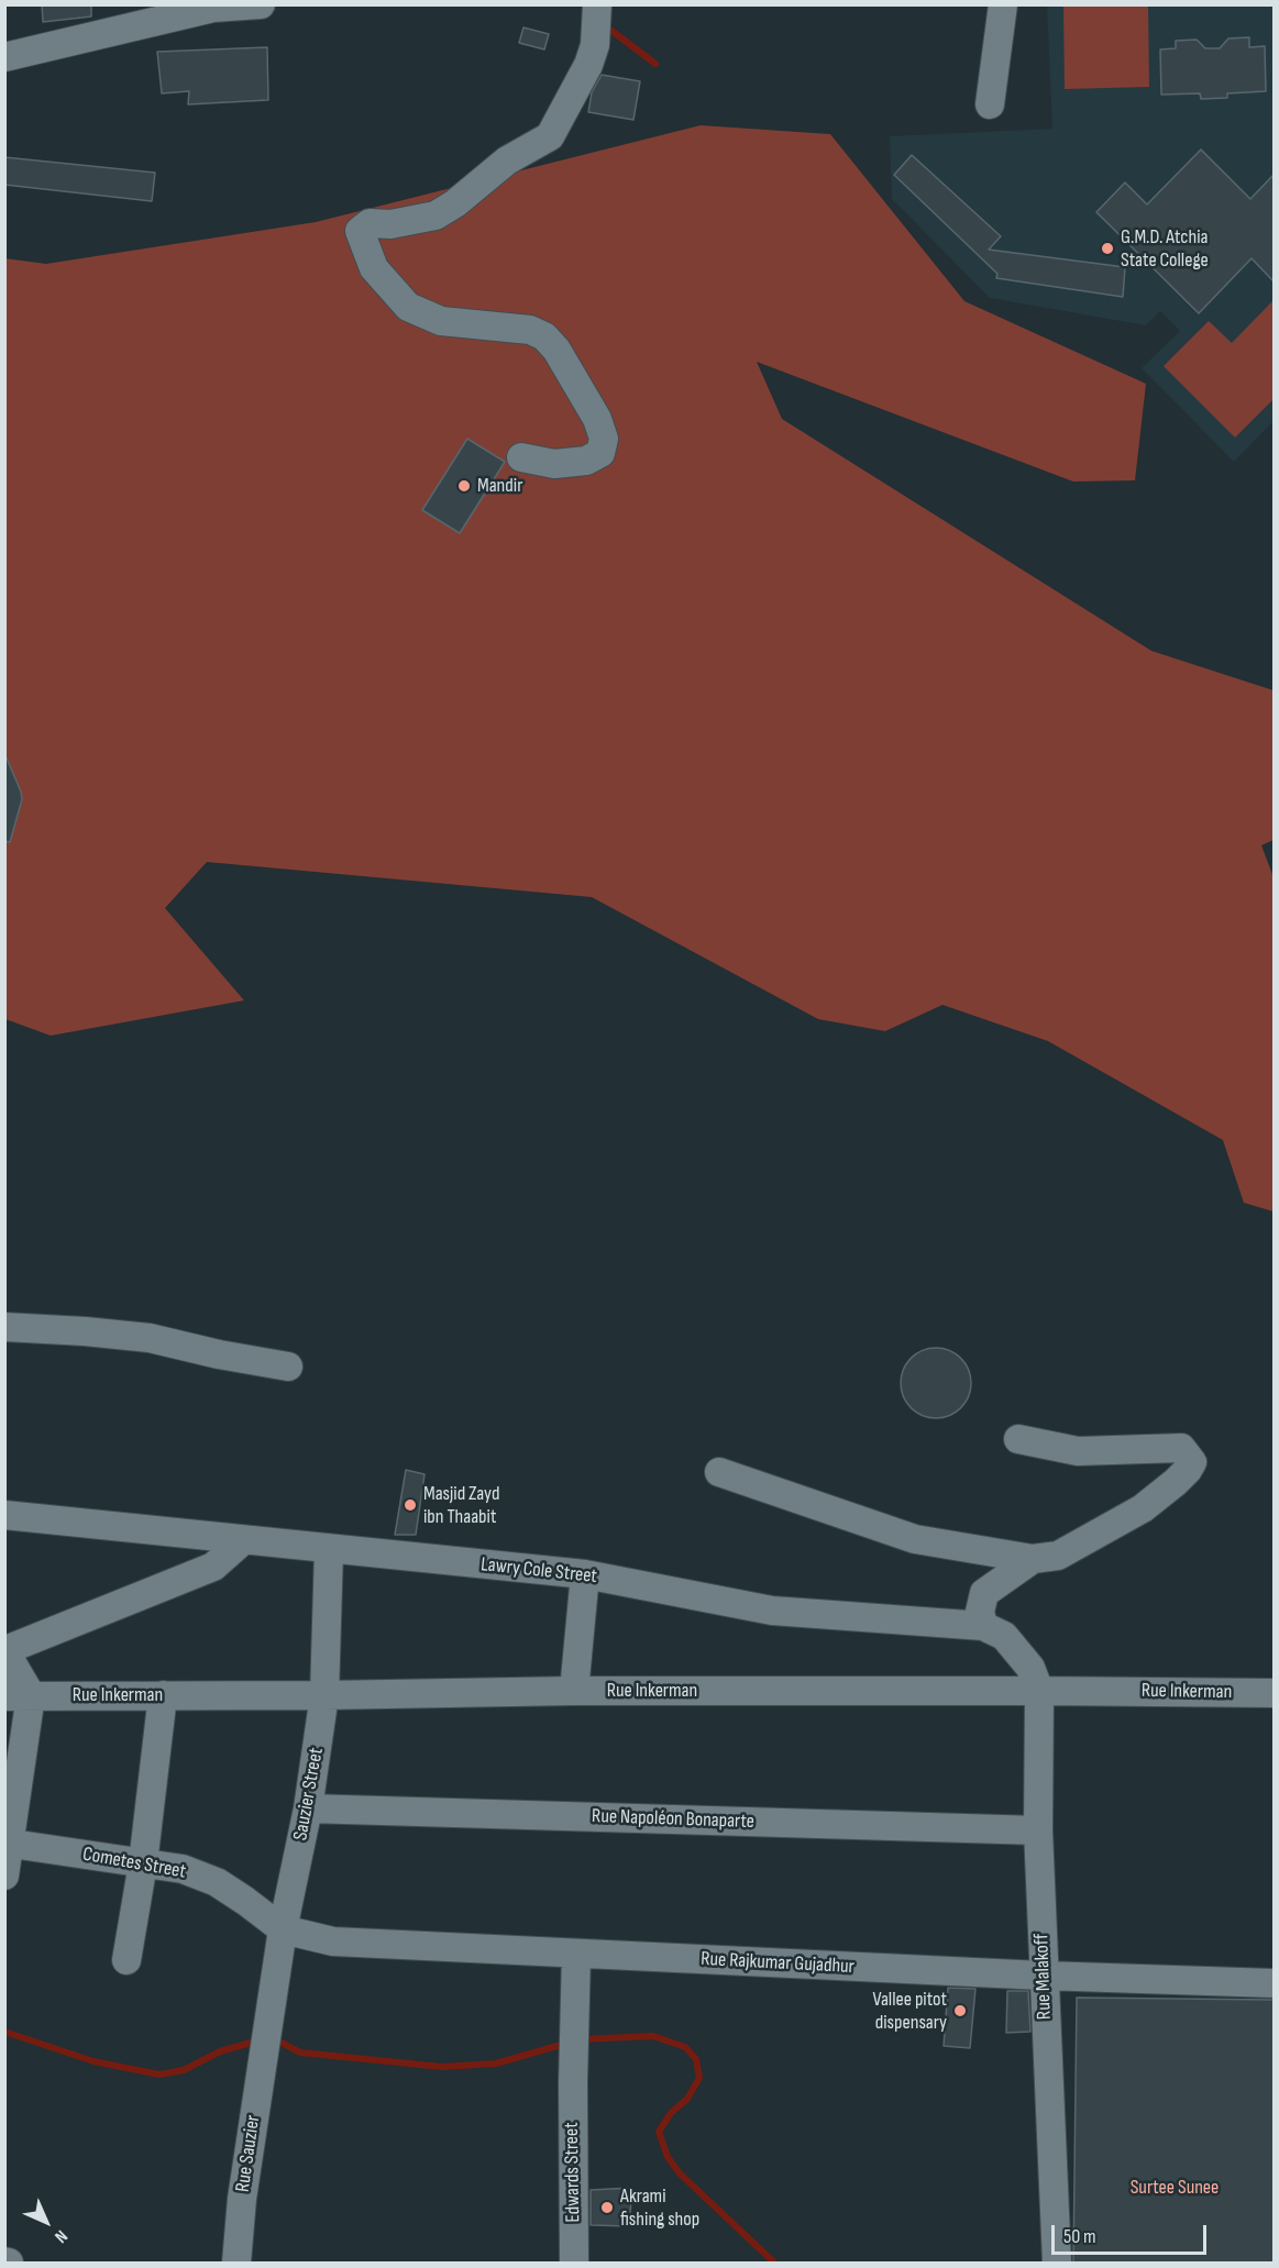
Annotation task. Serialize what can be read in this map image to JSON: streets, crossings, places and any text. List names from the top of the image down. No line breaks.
{"streets":{"street":["Lawry Cole Street","Rue Inkerman","Sauzier Street","Rue Napoléon Bonaparte","Cometes Street","Rue Rajkumar Gujadhur","Rue Malakoff","Rue Sauzier","Edwards Street"]},"crossings":[["Lawry Cole Street","Rue Inkerman"],["Lawry Cole Street","Sauzier Street"],["Lawry Cole Street","Rue Malakoff"],["Rue Inkerman","Sauzier Street"],["Rue Inkerman","Rue Malakoff"],["Sauzier Street","Rue Napoléon Bonaparte"],["Sauzier Street","Cometes Street"],["Sauzier Street","Rue Rajkumar Gujadhur"],["Sauzier Street","Rue Sauzier"],["Rue Napoléon Bonaparte","Rue Malakoff"],["Cometes Street","Rue Rajkumar Gujadhur"],["Rue Rajkumar Gujadhur","Rue Malakoff"],["Rue Rajkumar Gujadhur","Edwards Street"]],"parks":["Surtee Sunee"],"places":["G.M.D. Atchia State College","Mandir","Masjid Zayd ibn Thaabit","Vallee pitot dispensary","Akrami fishing shop"],"scale_bar":"50 m","north":"bottom right"}
